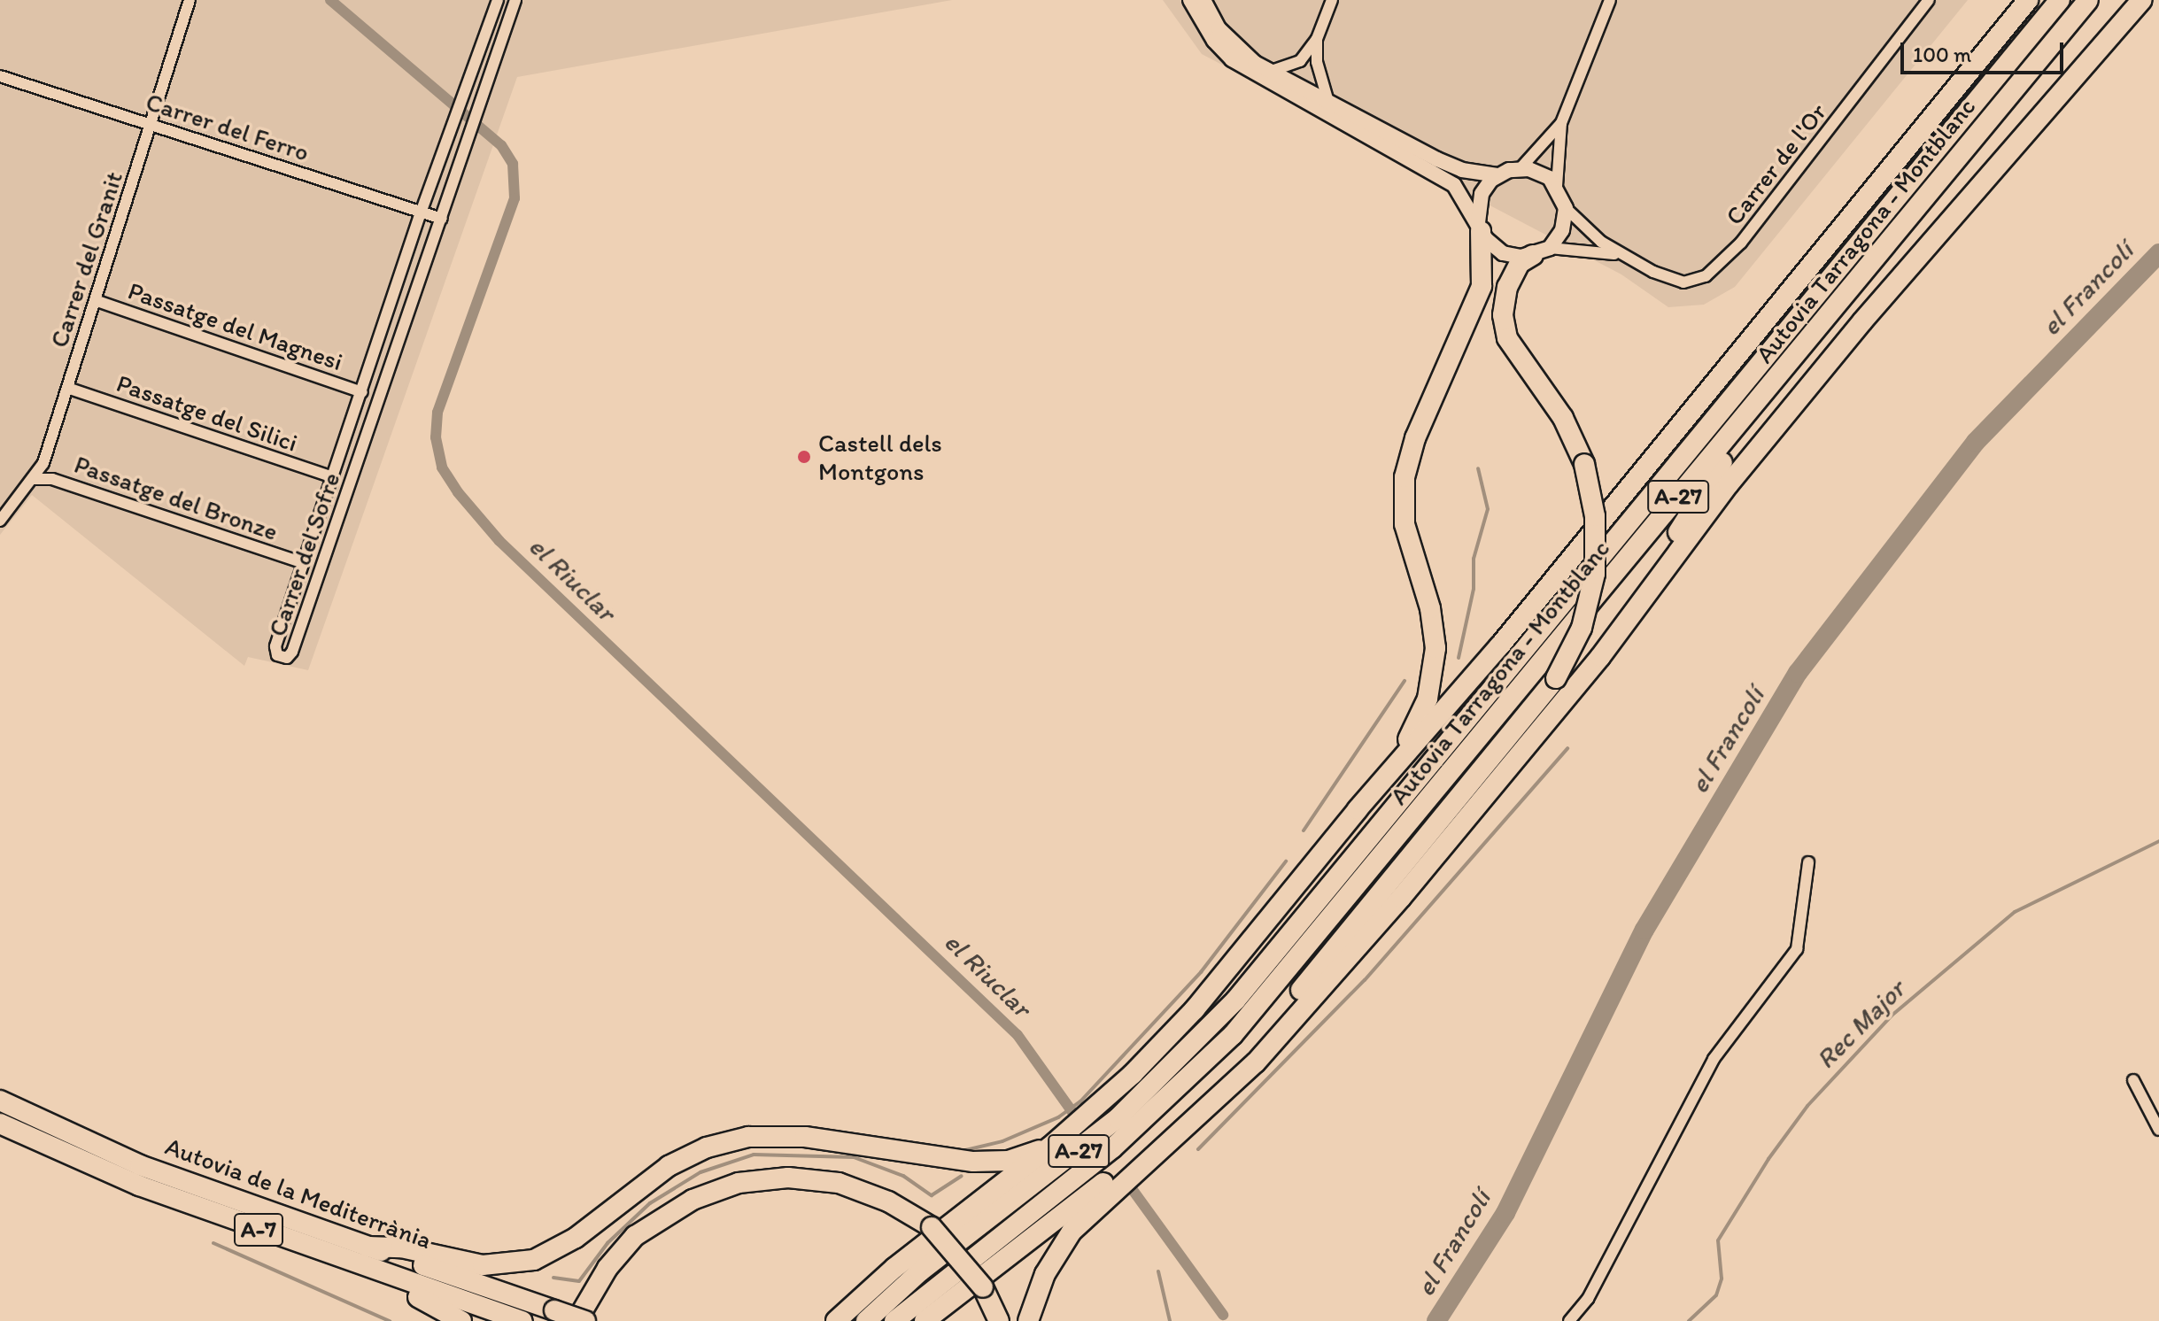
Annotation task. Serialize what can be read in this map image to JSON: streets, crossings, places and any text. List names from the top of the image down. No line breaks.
{"streets":{"highway":["Autovia Tarragona - Montblanc","A-27","Autovia de la Mediterrània","A-7"],"street":["Carrer del Ferro","Carrer de l'Or","Carrer del Granit","Passatge del Magnesi","Passatge del Silici","Passatge del Bronze","Carrer del Sofre"]},"crossings":[["Carrer del Ferro","Carrer del Granit"],["Carrer del Ferro","Carrer del Sofre"],["Carrer del Granit","Passatge del Magnesi"],["Carrer del Granit","Passatge del Silici"],["Carrer del Granit","Passatge del Bronze"],["Passatge del Magnesi","Carrer del Sofre"],["Passatge del Silici","Carrer del Sofre"],["Passatge del Bronze","Carrer del Sofre"]],"water":["el Francolí","el Riuclar","Rec Major"],"places":["Castell dels Montgons"],"scale_bar":"100 m"}
